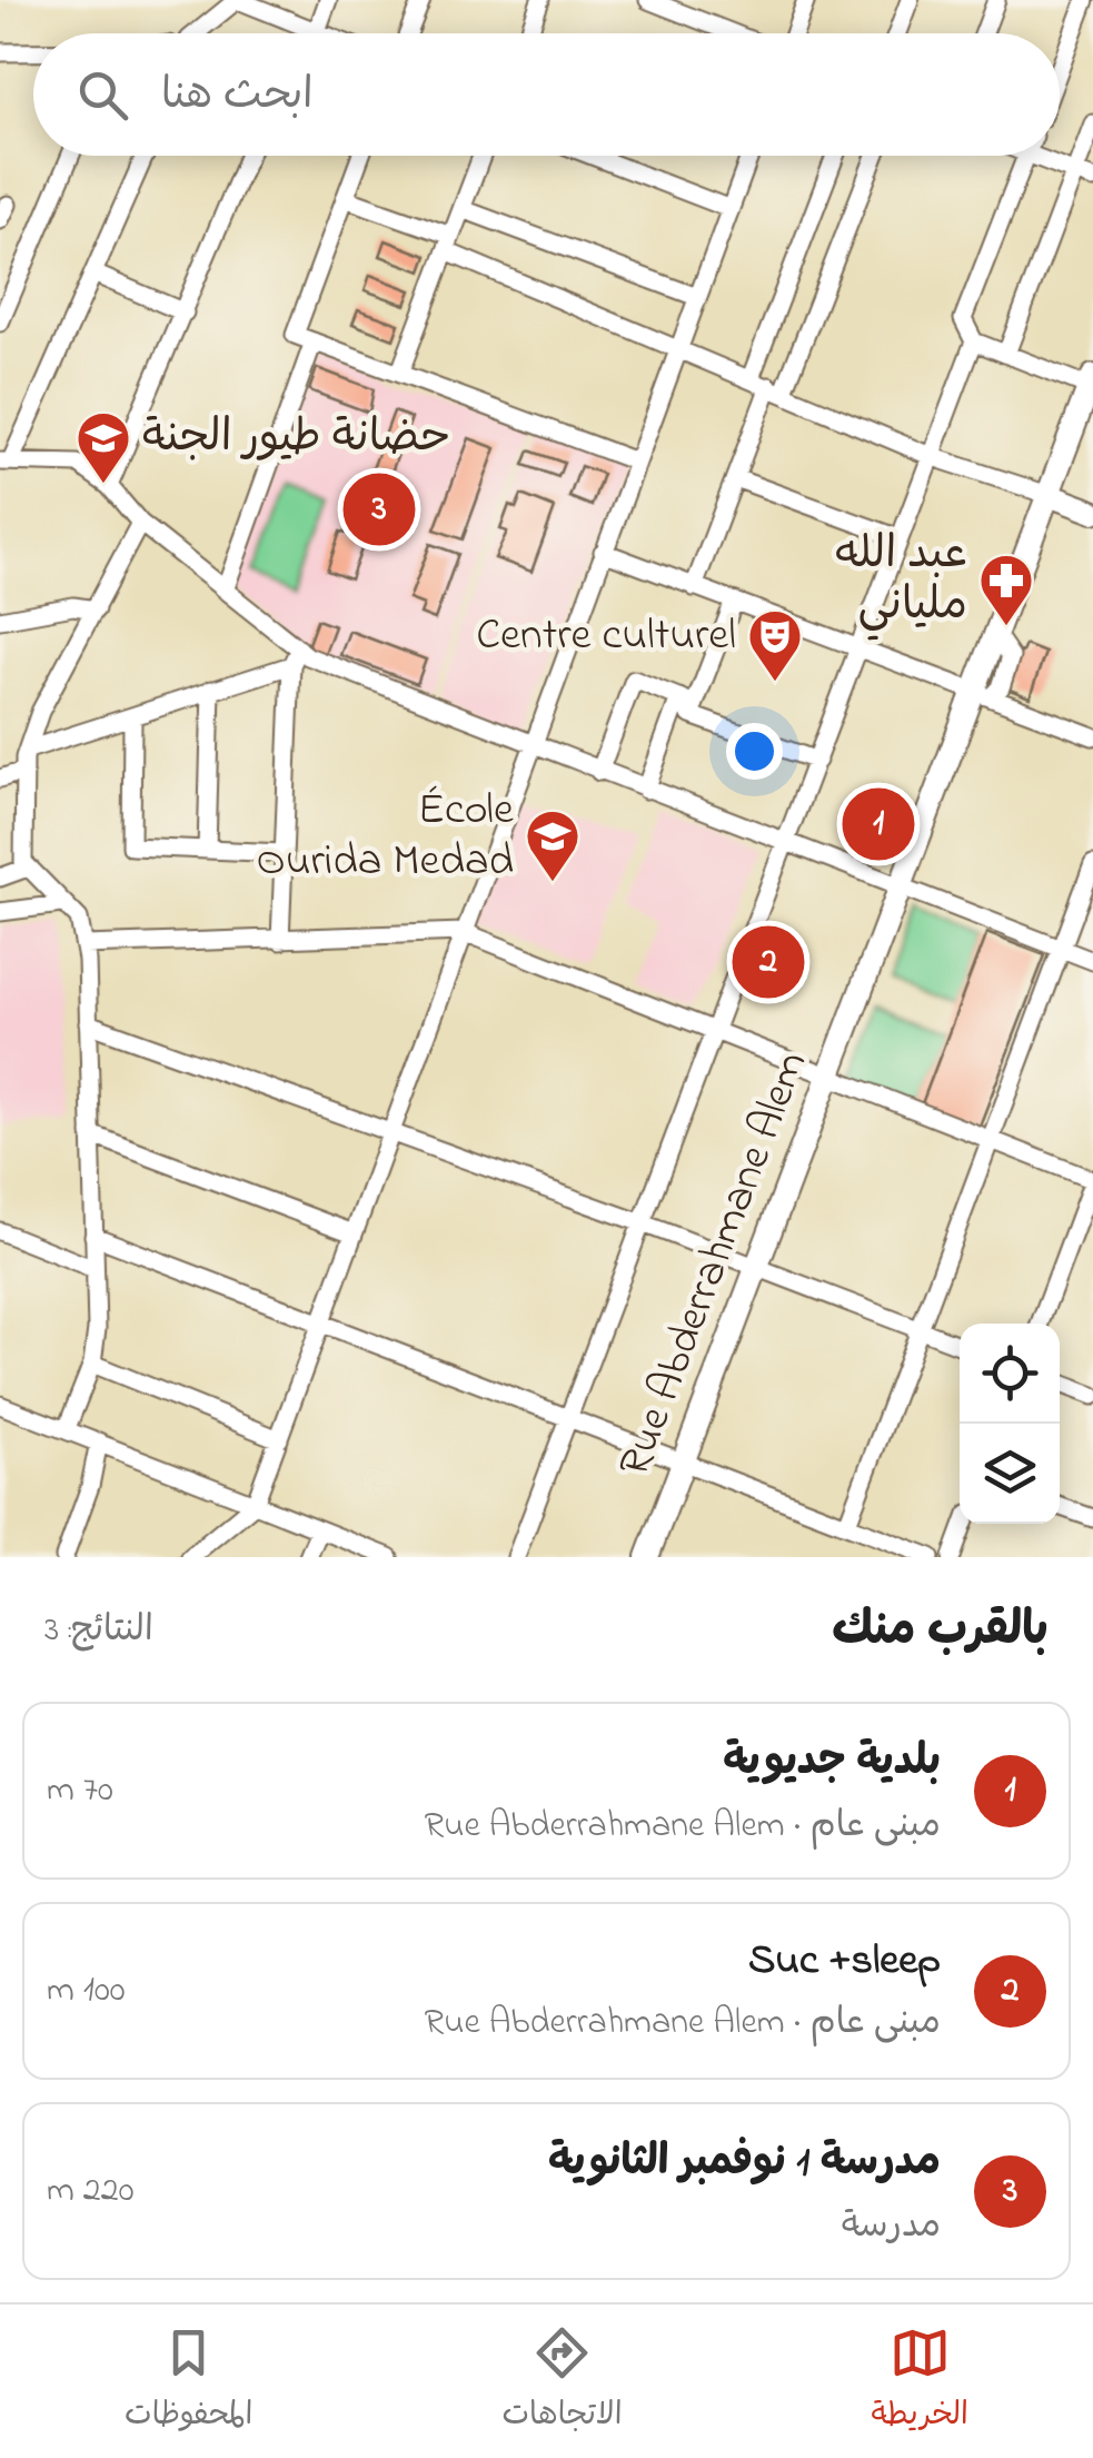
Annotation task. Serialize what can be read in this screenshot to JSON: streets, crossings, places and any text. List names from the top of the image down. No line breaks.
{"streets":{"main road":["Rue Abderrahmane Alem"]},"places":{"school or university":["حضانة طيور الجنة","École Ourida Medad"],"pharmacy":["عبد الله ملياني"],"theatre":["Centre culturel"]},"page":{"search":"ابحث هنا","pins":["3","1","2"],"heading":["بالقرب منك","النتائج: 3"],"list":[{"mark":"1","name":"بلدية جديوية","note":"مبنى عام · Rue Abderrahmane Alem","value":"70 m"},{"mark":"2","name":"Suc +sleep","note":"مبنى عام · Rue Abderrahmane Alem","value":"100 m"},{"mark":"3","name":"مدرسة 1 نوفمبر الثانوية","note":"مدرسة","value":"220 m"}],"nav":["الخريطة","الاتجاهات","المحفوظات"]}}
